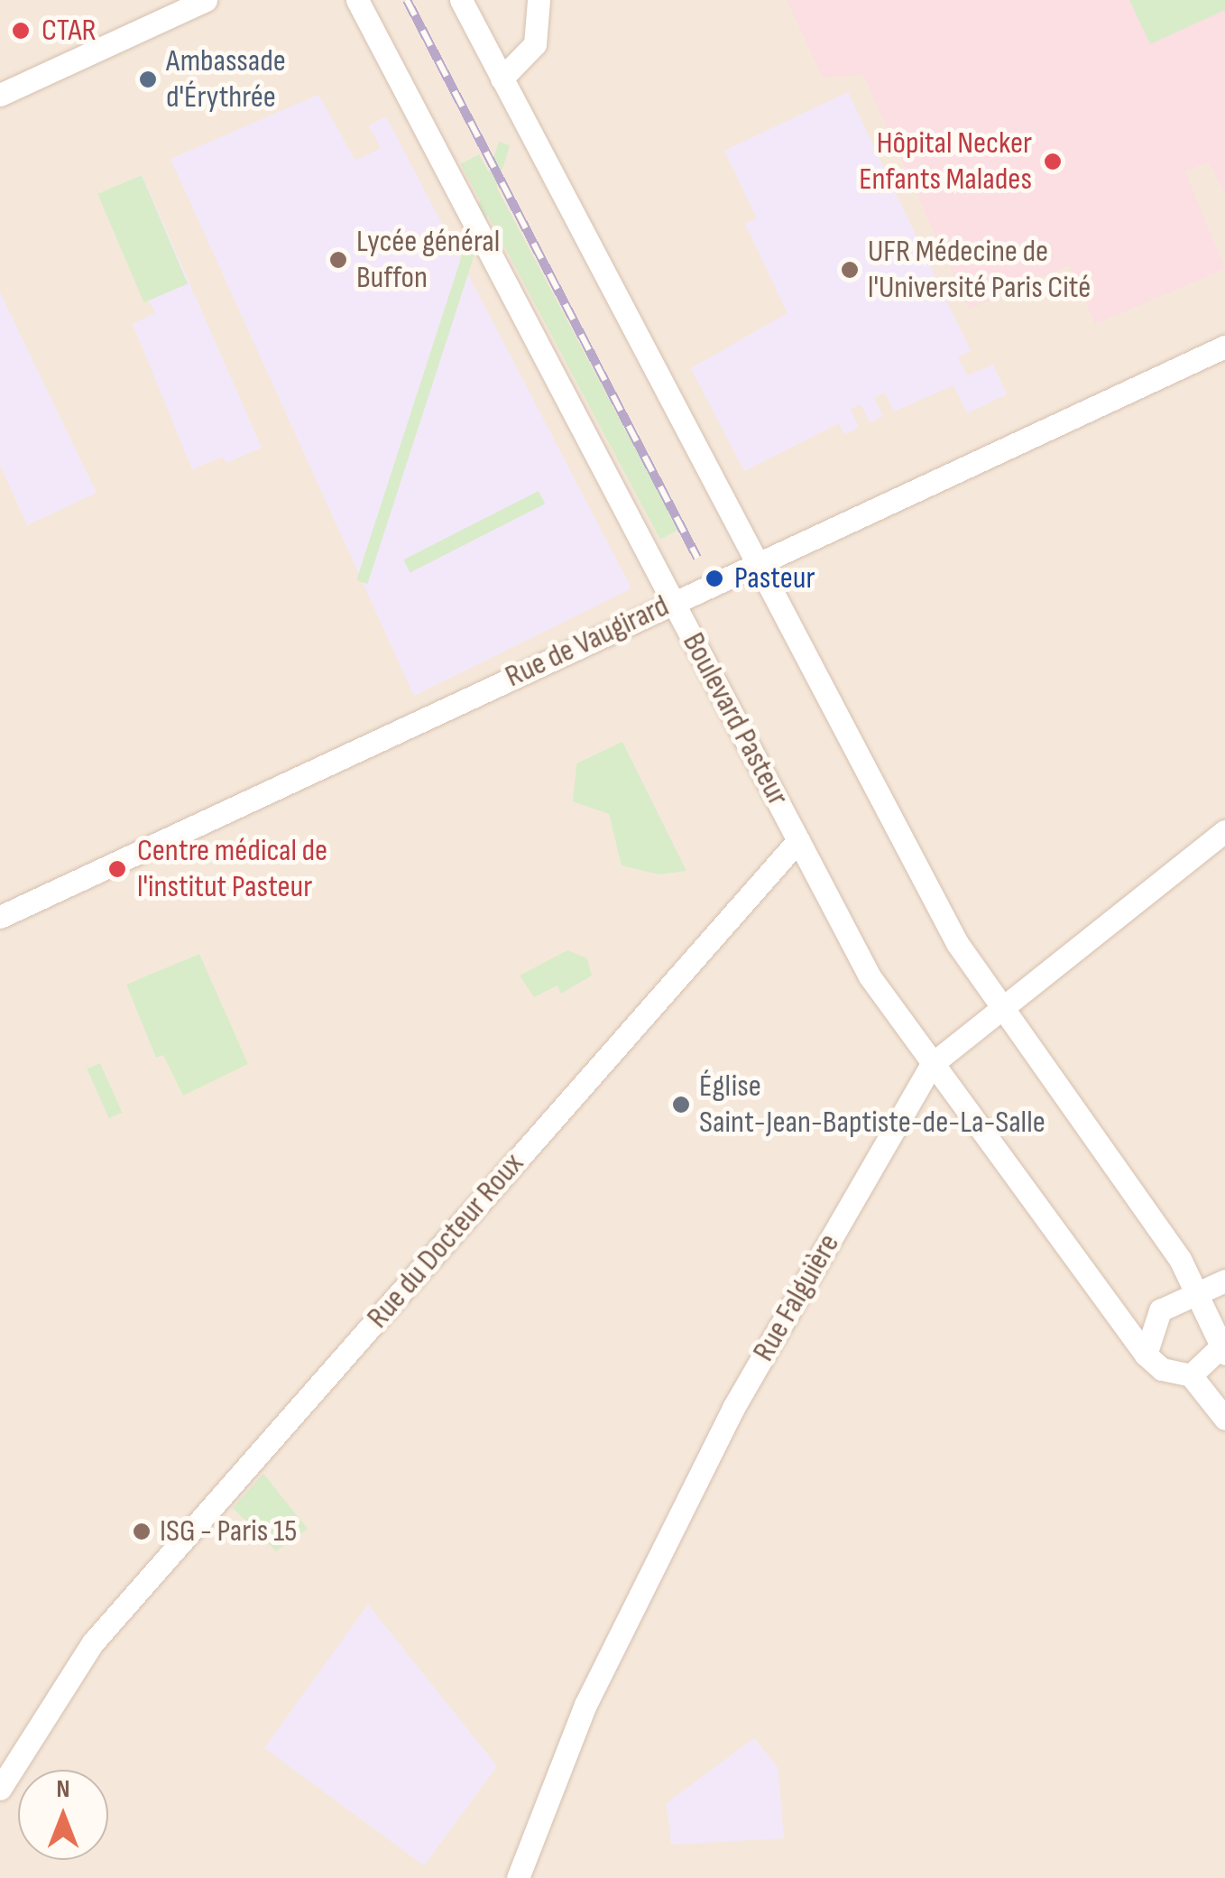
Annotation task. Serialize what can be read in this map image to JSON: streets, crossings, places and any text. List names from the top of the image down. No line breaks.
{"streets":{"main road":["Rue de Vaugirard","Boulevard Pasteur","Rue du Docteur Roux","Rue Falguière"]},"crossings":[["Rue de Vaugirard","Boulevard Pasteur"],["Boulevard Pasteur","Rue du Docteur Roux"],["Boulevard Pasteur","Rue Falguière"]],"places":["CTAR","Ambassade d'Érythrée","Hôpital Necker Enfants Malades","Lycée général Buffon","UFR Médecine de l'Université Paris Cité","Pasteur","Centre médical de l'institut Pasteur","Église Saint-Jean-Baptiste-de-La-Salle","ISG - Paris 15"],"north":"top"}
